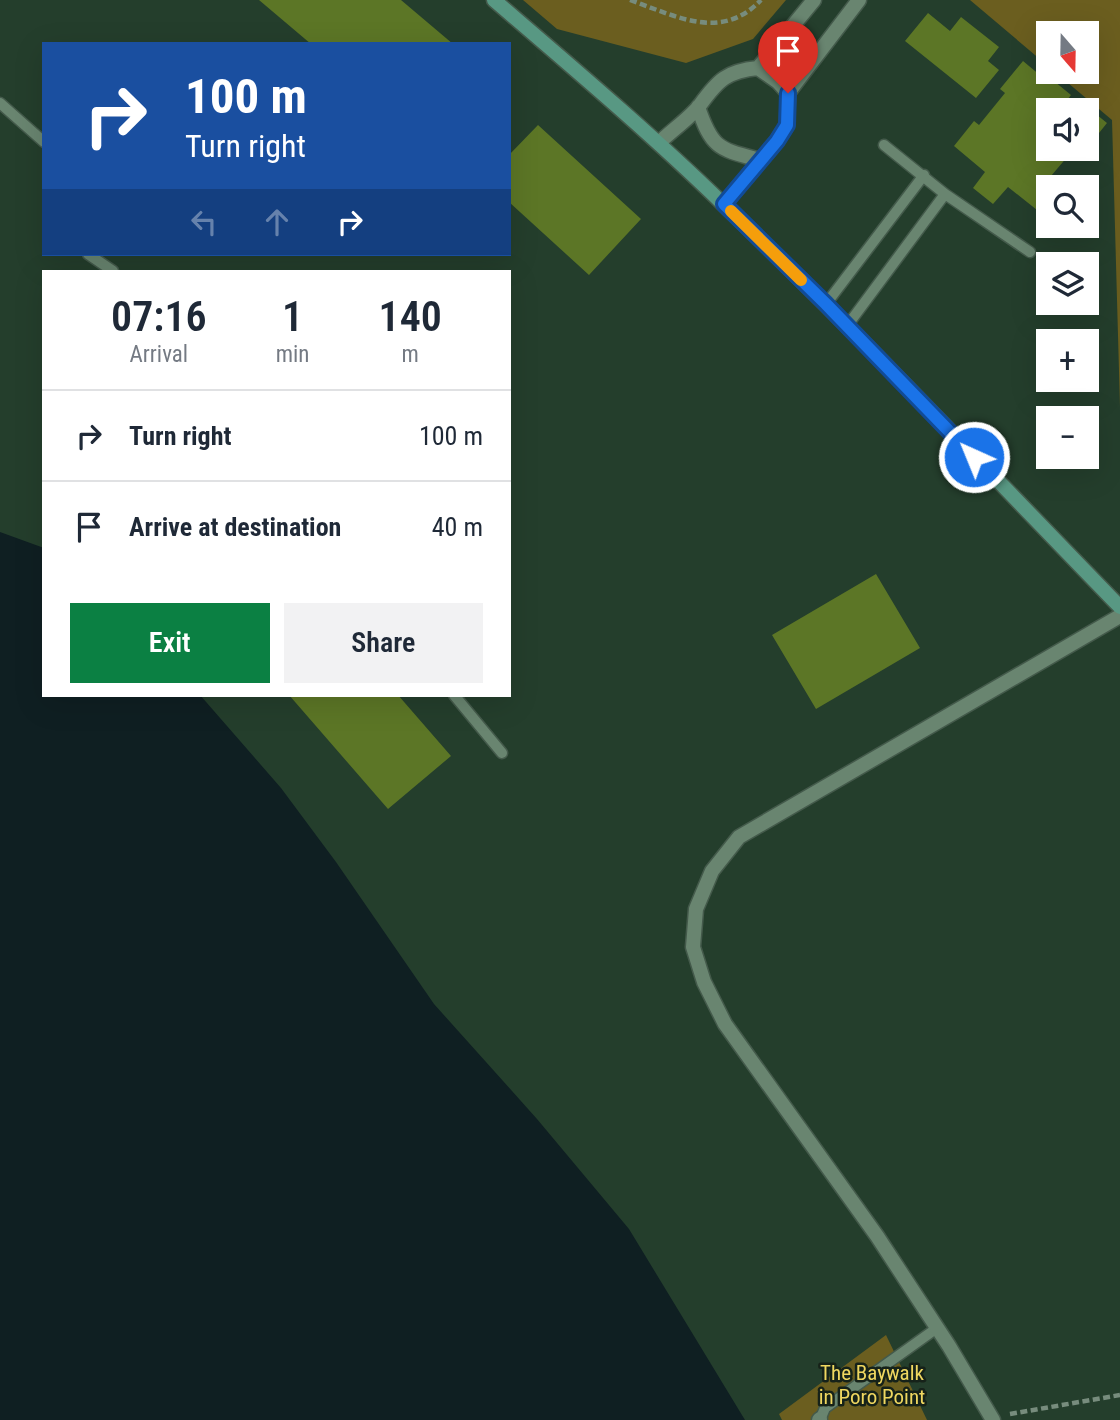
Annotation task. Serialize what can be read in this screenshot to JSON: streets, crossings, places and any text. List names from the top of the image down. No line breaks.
{"parks":["The Baywalk in Poro Point"],"north":"bottom","page":{"map_buttons":["+","−"],"turn":["100 m","Turn right"],"eta":["07:16","Arrival","1","min","140","m"],"list":[{"name":"Turn right","value":"100 m"},{"name":"Arrive at destination","value":"40 m"}],"buttons":["Exit","Share"]}}
